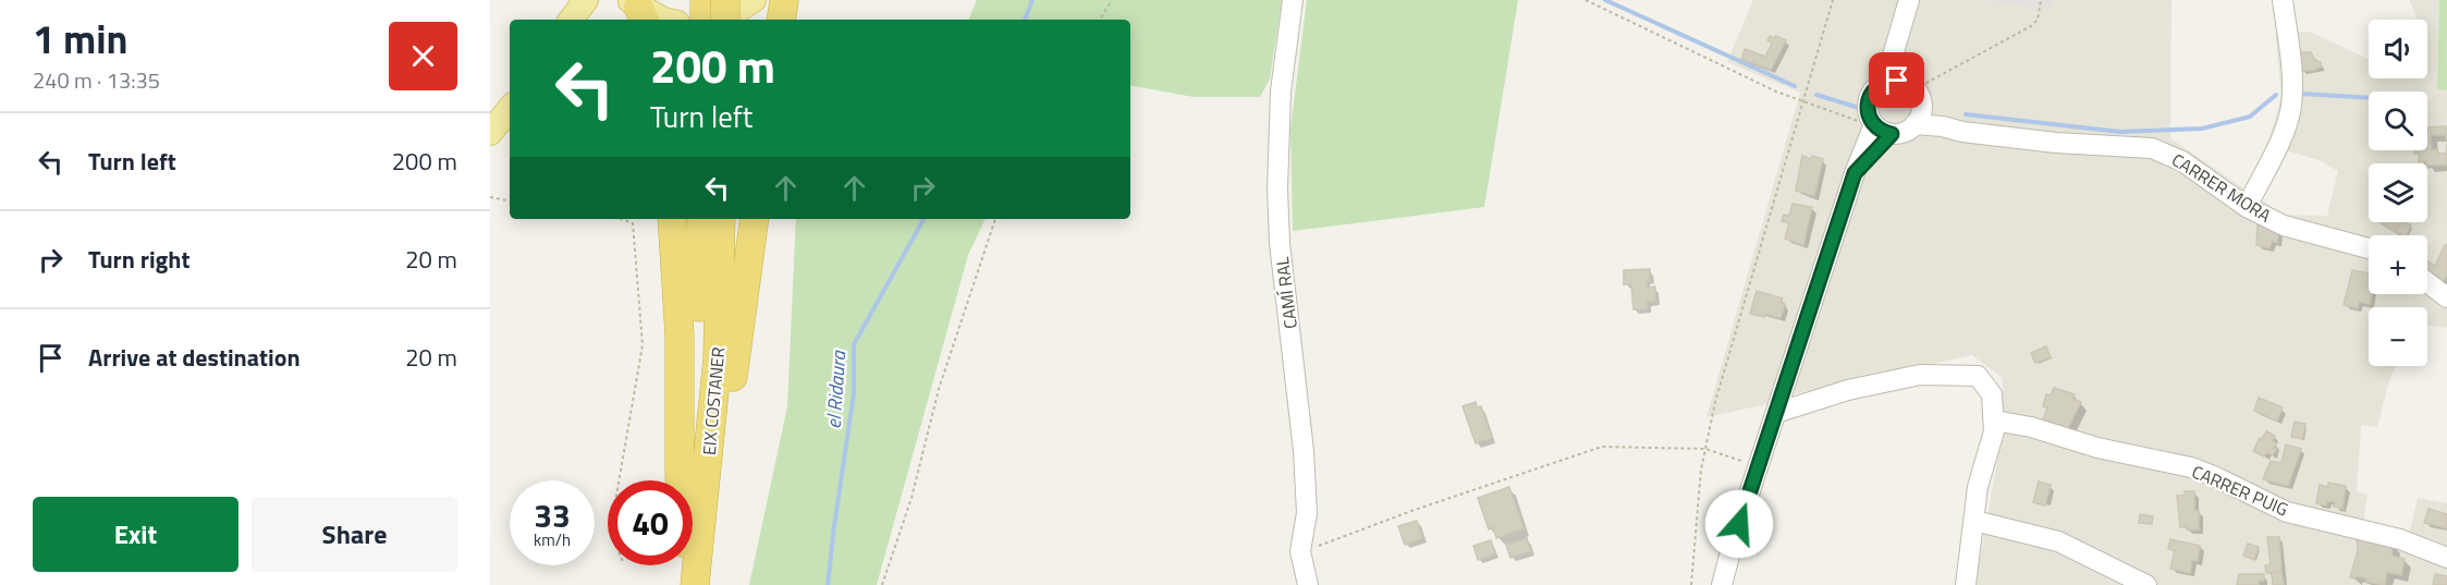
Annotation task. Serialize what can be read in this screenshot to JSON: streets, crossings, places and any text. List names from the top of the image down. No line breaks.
{"streets":{"highway":["EIX COSTANER"],"street":["CARRER MORA","CAMÍ RAL","CARRER PUIG"]},"water":["el Ridaura"],"page":{"heading":["1 min","240 m · 13:35"],"map_buttons":["+","−"],"turn":["200 m","Turn left"],"list":[{"name":"Turn left","value":"200 m"},{"name":"Turn right","value":"20 m"},{"name":"Arrive at destination","value":"20 m"}],"speed":"33 km/h","limit":"40","buttons":["Exit","Share"]}}
